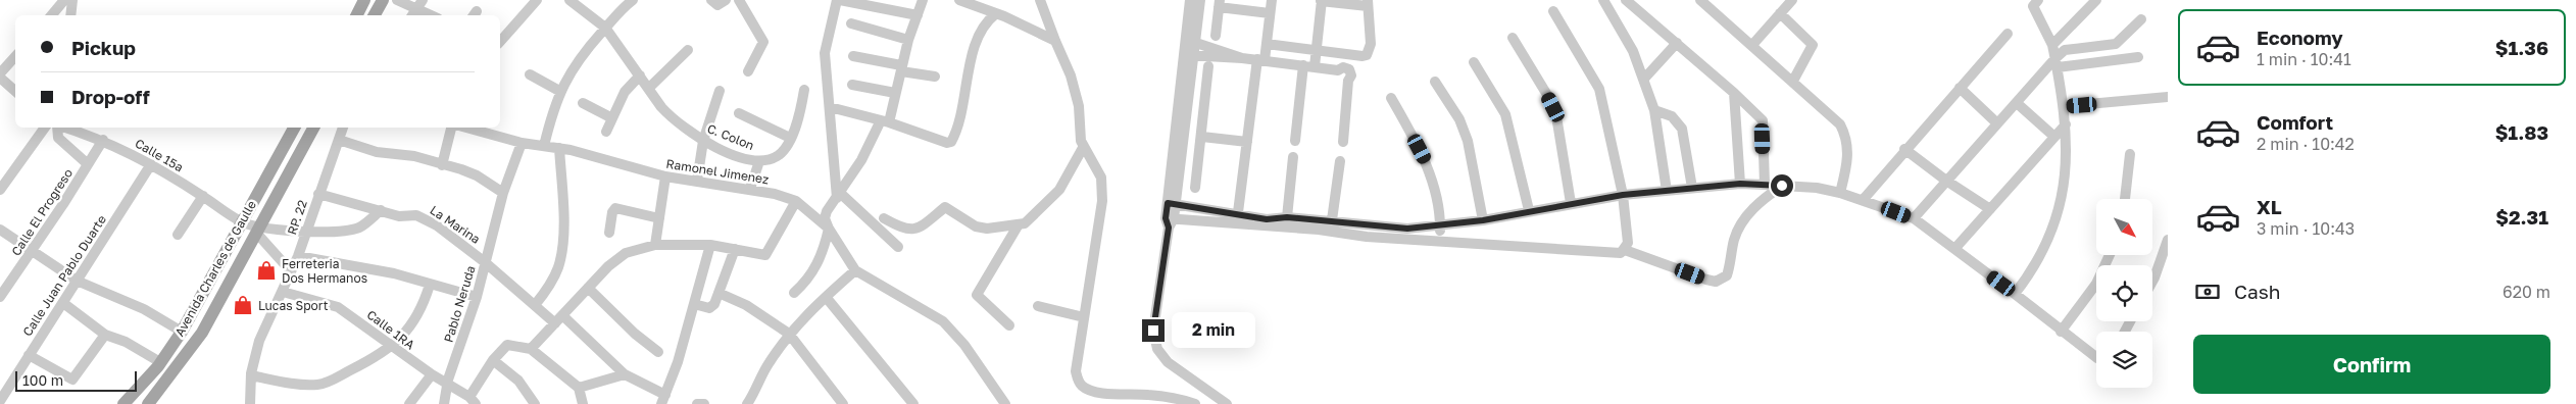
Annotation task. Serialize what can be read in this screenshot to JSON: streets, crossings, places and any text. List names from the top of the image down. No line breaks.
{"streets":{"main road":["Avenida Charles de Gaulle"],"street":["C. Colon","Calle 15a","Ramonel Jimenez","Calle El Progreso","RP. 22","La Marina","Calle Juan Pablo Duarte","Pablo Neruda","Calle 1RA"]},"crossings":[["Calle 15a","Calle El Progreso"],["Calle 15a","Avenida Charles de Gaulle"],["Calle 15a","Calle Juan Pablo Duarte"],["Ramonel Jimenez","Pablo Neruda"],["RP. 22","La Marina"],["RP. 22","Calle 1RA"],["La Marina","Pablo Neruda"],["Pablo Neruda","Calle 1RA"]],"places":{"shop":["Ferreteria Dos Hermanos","Lucas Sport"]},"scale_bar":"100 m","north":"bottom right","page":{"list":[{"name":"Economy","note":"1 min · 10:41","value":"$1.36"},{"name":"Comfort","note":"2 min · 10:42","value":"$1.83"},{"name":"XL","note":"3 min · 10:43","value":"$2.31"}],"banner":["Pickup","Drop-off"],"pay":["Cash","620 m"],"bubble":"2 min","buttons":"Confirm","scale":"100 m"}}
